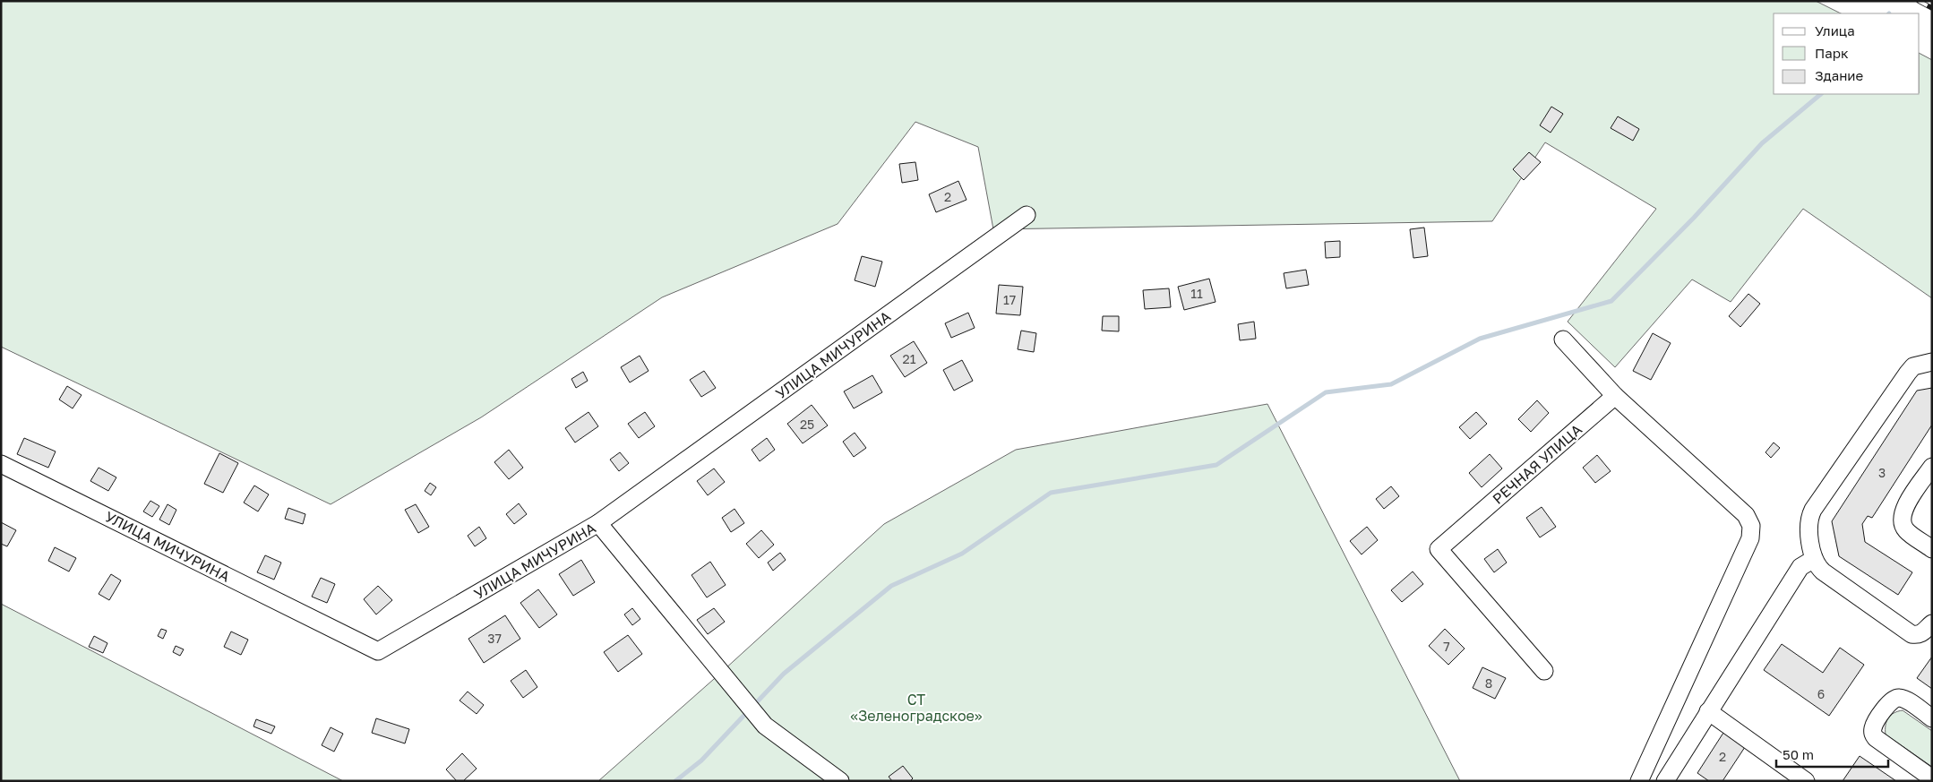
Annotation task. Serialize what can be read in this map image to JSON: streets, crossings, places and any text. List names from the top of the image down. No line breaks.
{"streets":{"street":["УЛИЦА МИЧУРИНА","РЕЧНАЯ УЛИЦА"]},"parks":["СТ «Зеленоградское»"],"house_numbers":["2","11","17","21","25","3","37","7","8","6","2"],"legend":["Улица","Парк","Здание"],"scale_bar":"50 m"}
